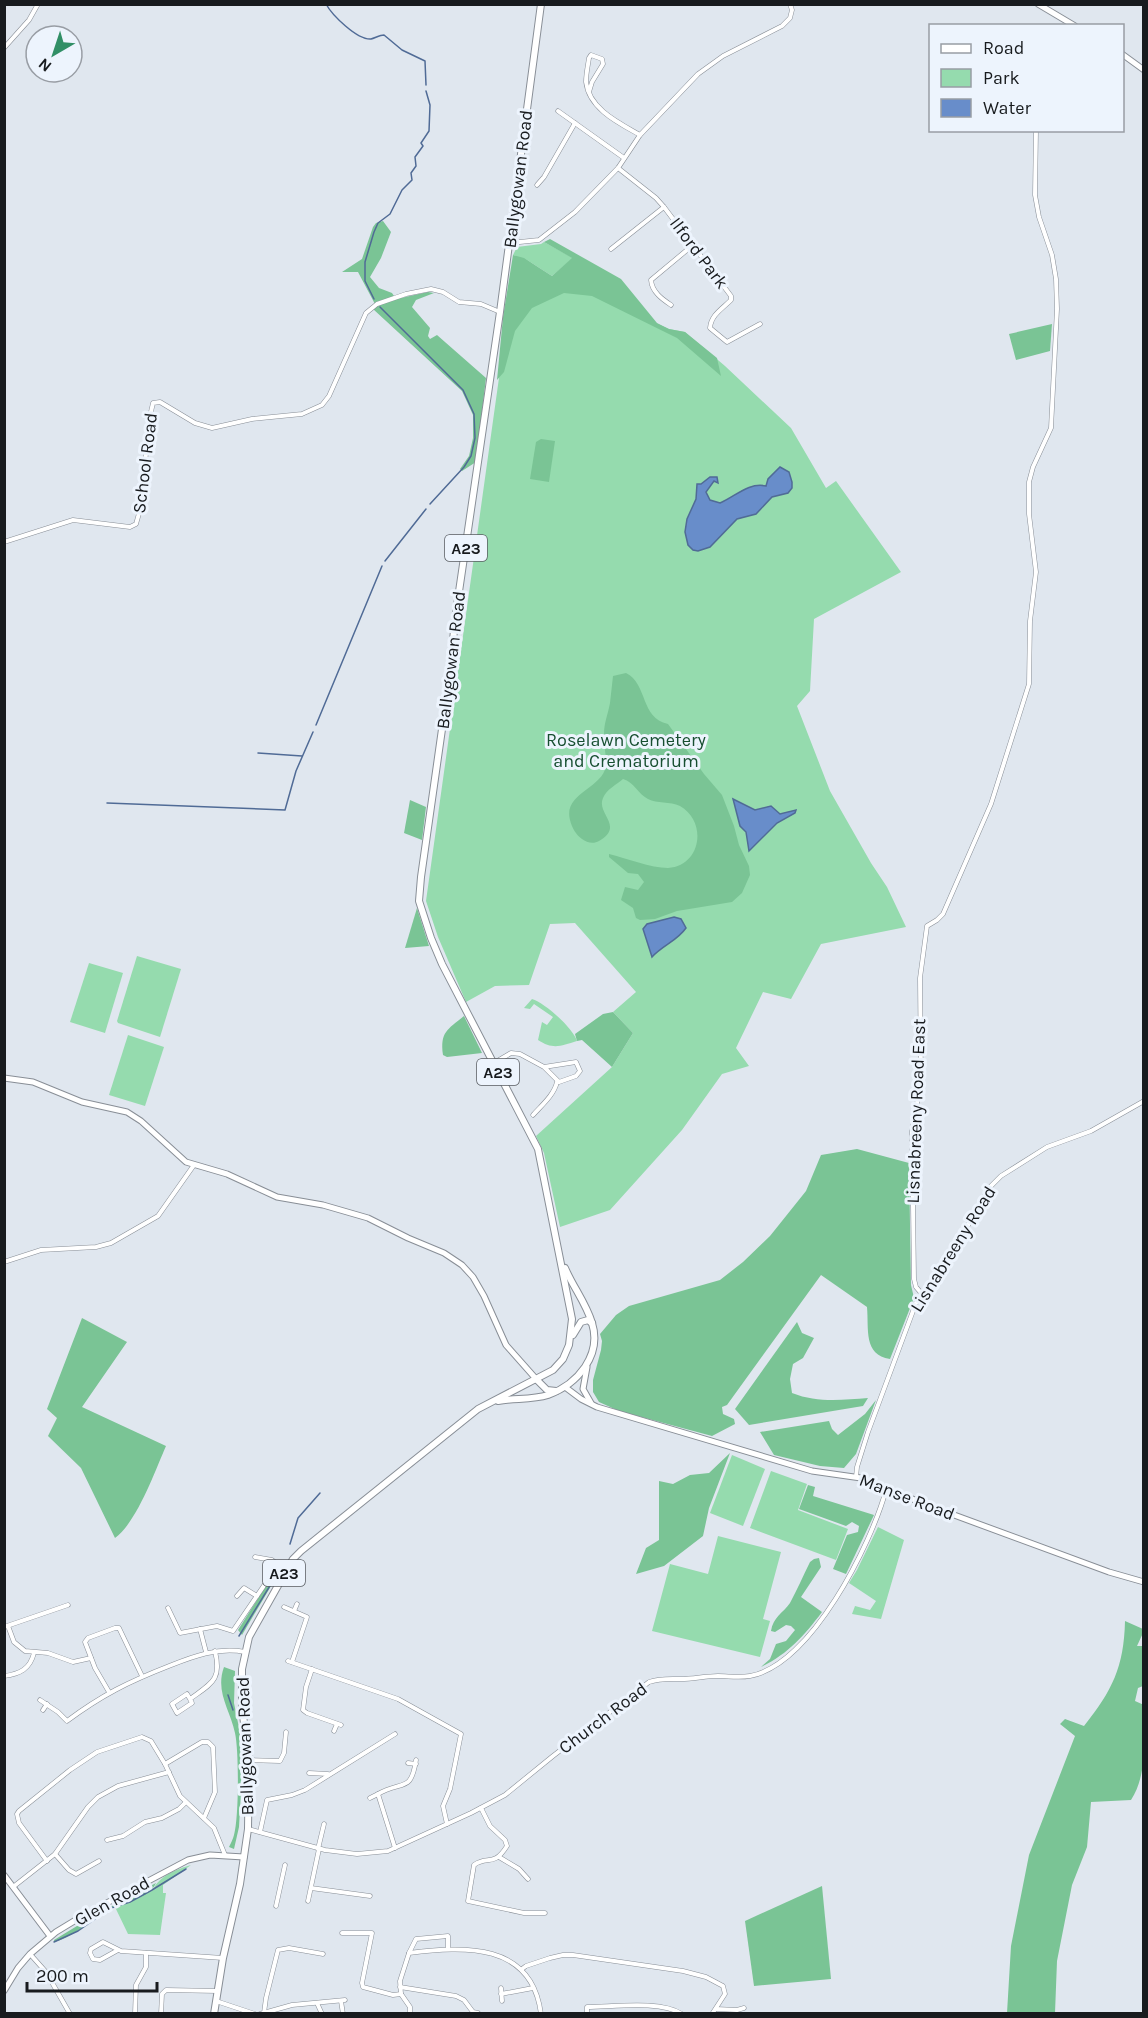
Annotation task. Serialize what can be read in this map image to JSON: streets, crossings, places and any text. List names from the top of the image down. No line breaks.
{"streets":{"main road":["Ballygowan Road","A23"],"street":["Ilford Park","School Road","Lisnabreeny Road East","Lisnabreeny Road","Manse Road","Church Road","Glen Road"]},"crossings":[["Ballygowan Road","School Road"],["Ballygowan Road","A23"],["Ballygowan Road","Manse Road"],["Ballygowan Road","Church Road"],["Ballygowan Road","Glen Road"],["Lisnabreeny Road East","Lisnabreeny Road"],["Lisnabreeny Road","Manse Road"],["Manse Road","Church Road"]],"parks":["Roselawn Cemetery and Crematorium"],"legend":["Road","Park","Water"],"scale_bar":"200 m","north":"bottom left"}
